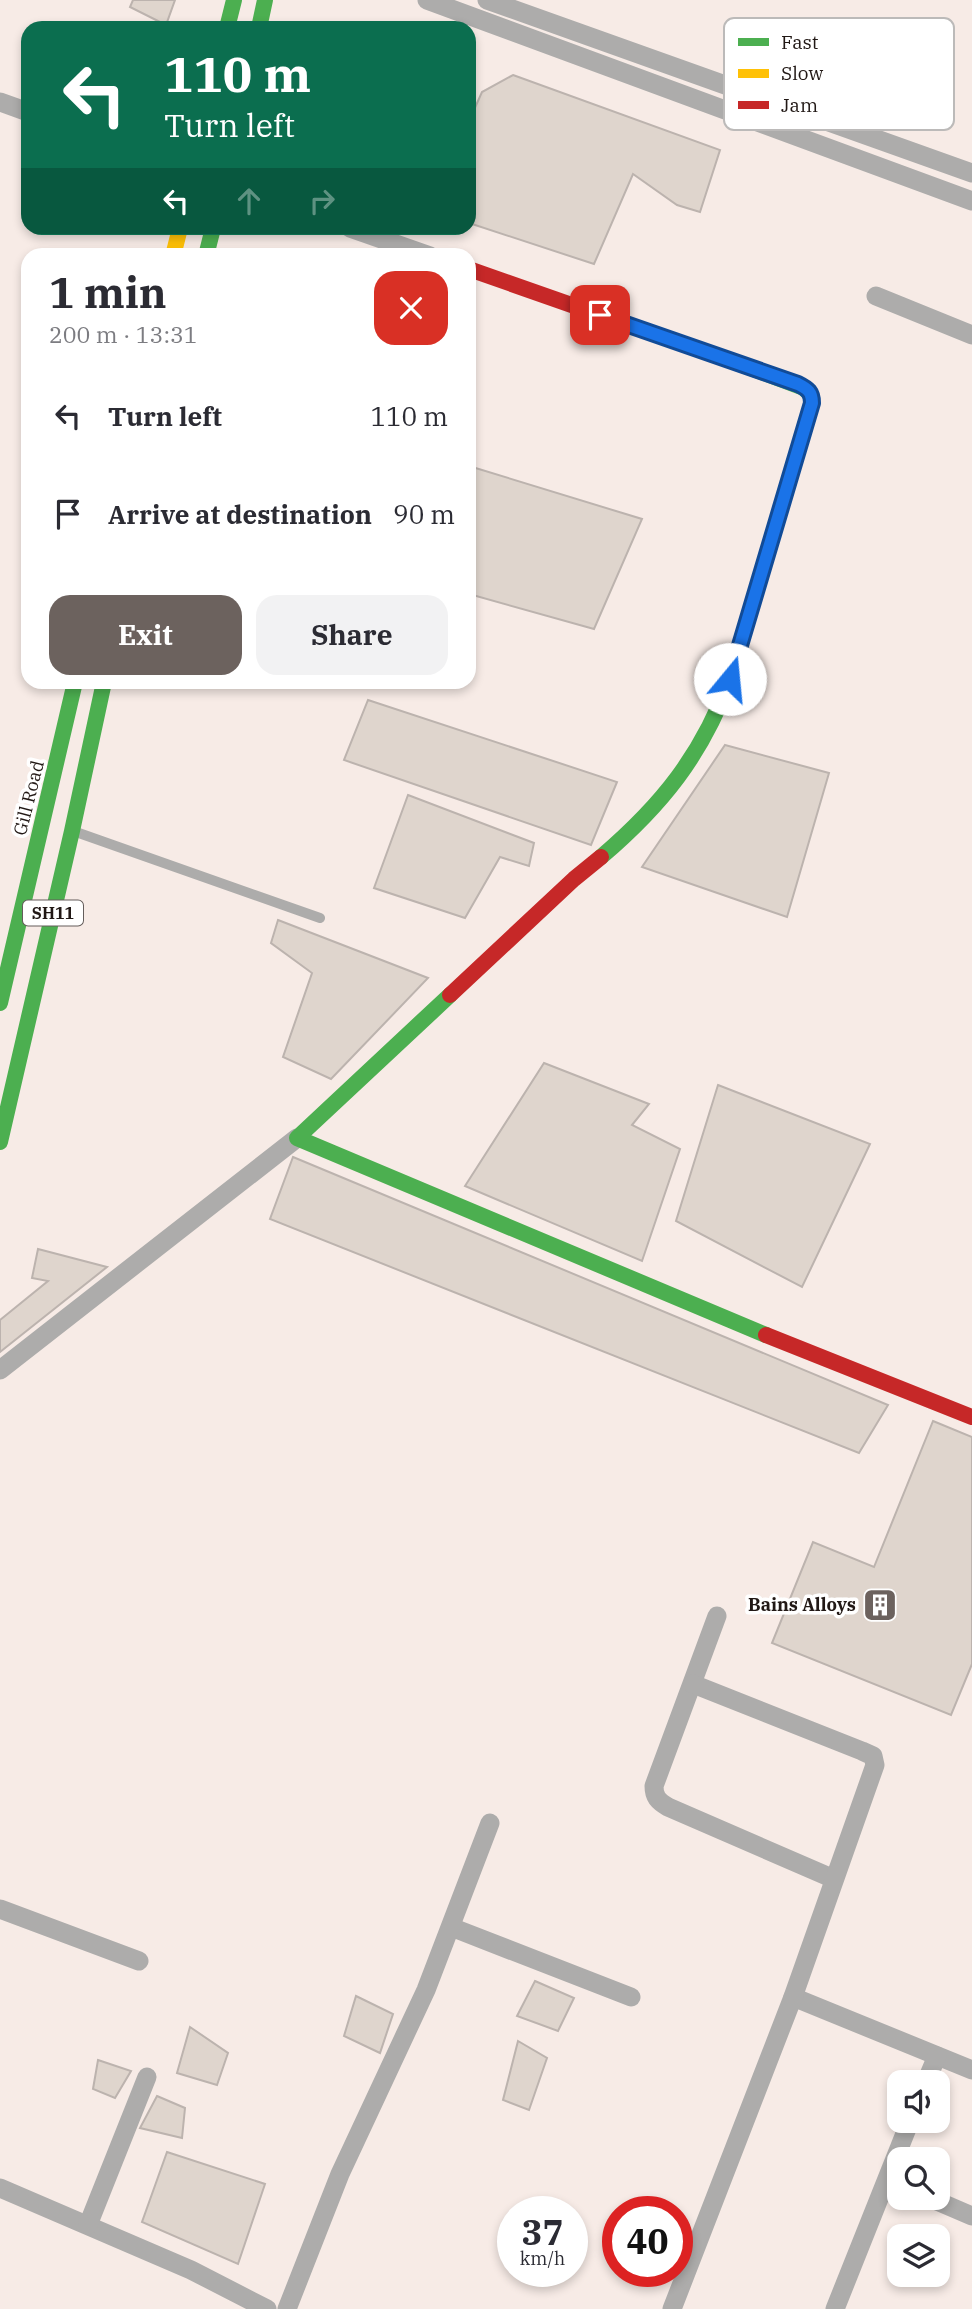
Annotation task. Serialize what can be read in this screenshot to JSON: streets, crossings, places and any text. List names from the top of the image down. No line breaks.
{"streets":{"street":["Gill Road","SH11"]},"places":{"building":["Bains Alloys"]},"legend":["Fast","Slow","Jam"],"page":{"turn":["110 m","Turn left"],"heading":["1 min","200 m · 13:31"],"list":[{"name":"Turn left","value":"110 m"},{"name":"Arrive at destination","value":"90 m"}],"buttons":["Exit","Share"],"speed":"37 km/h","limit":"40"}}
